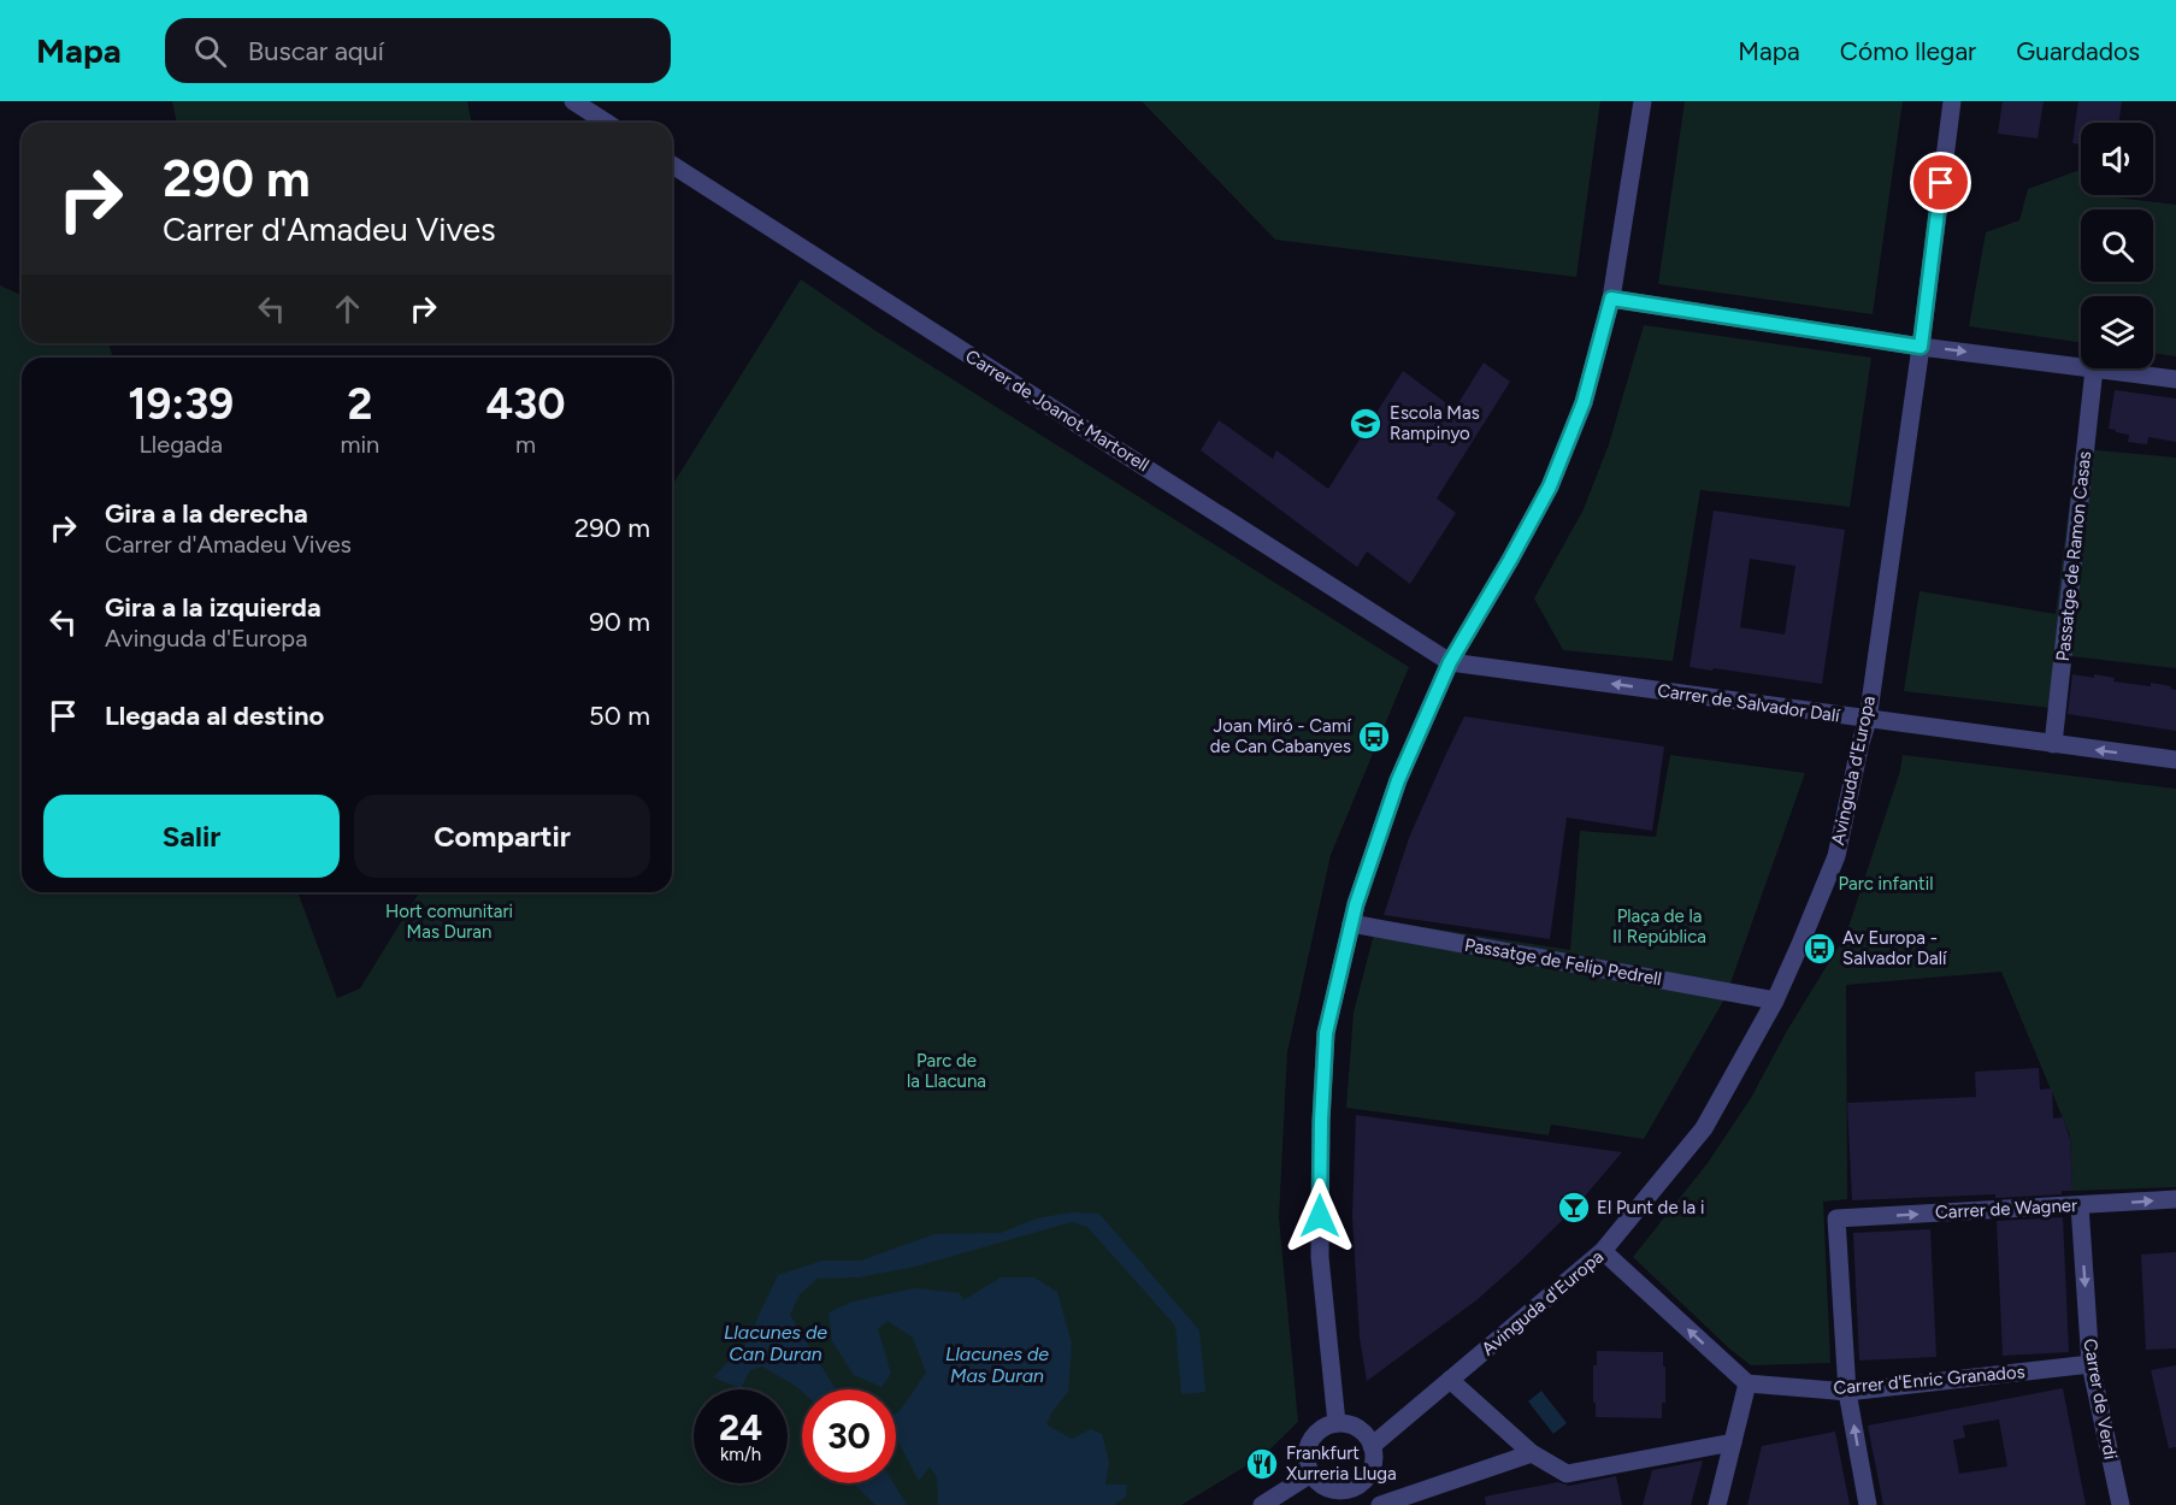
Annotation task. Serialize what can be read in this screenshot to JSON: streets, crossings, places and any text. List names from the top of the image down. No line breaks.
{"streets":{"street":["Carrer de Joanot Martorell","Passatge de Ramon Casas","Carrer de Salvador Dalí","Avinguda d'Europa","Passatge de Felip Pedrell","Carrer de Wagner","Carrer d'Enric Granados","Carrer de Verdi"]},"crossings":[["Carrer de Joanot Martorell","Carrer de Salvador Dalí"],["Passatge de Ramon Casas","Carrer de Salvador Dalí"],["Carrer de Salvador Dalí","Avinguda d'Europa"],["Avinguda d'Europa","Passatge de Felip Pedrell"],["Carrer de Wagner","Carrer d'Enric Granados"],["Carrer de Wagner","Carrer de Verdi"],["Carrer d'Enric Granados","Carrer de Verdi"]],"one_way":["Carrer de Salvador Dalí","Carrer de Verdi"],"water":["Llacunes de Can Duran","Llacunes de Mas Duran"],"parks":["Parc infantil","Hort comunitari Mas Duran","Plaça de la II República","Parc de la Llacuna"],"places":{"school or university":["Escola Mas Rampinyo"],"bus stop":["Joan Miró - Camí de Can Cabanyes","Av Europa - Salvador Dalí"],"bar":["El Punt de la i"],"restaurant":["Frankfurt Xurreria Lluga"]},"page":{"header":"Mapa","search":"Buscar aquí","nav":["Mapa","Cómo llegar","Guardados"],"turn":["290 m","Carrer d'Amadeu Vives"],"eta":["19:39","Llegada","2","min","430","m"],"list":[{"name":"Gira a la derecha","note":"Carrer d'Amadeu Vives","value":"290 m"},{"name":"Gira a la izquierda","note":"Avinguda d'Europa","value":"90 m"},{"name":"Llegada al destino","value":"50 m"}],"buttons":["Salir","Compartir"],"speed":"24 km/h","limit":"30"}}
